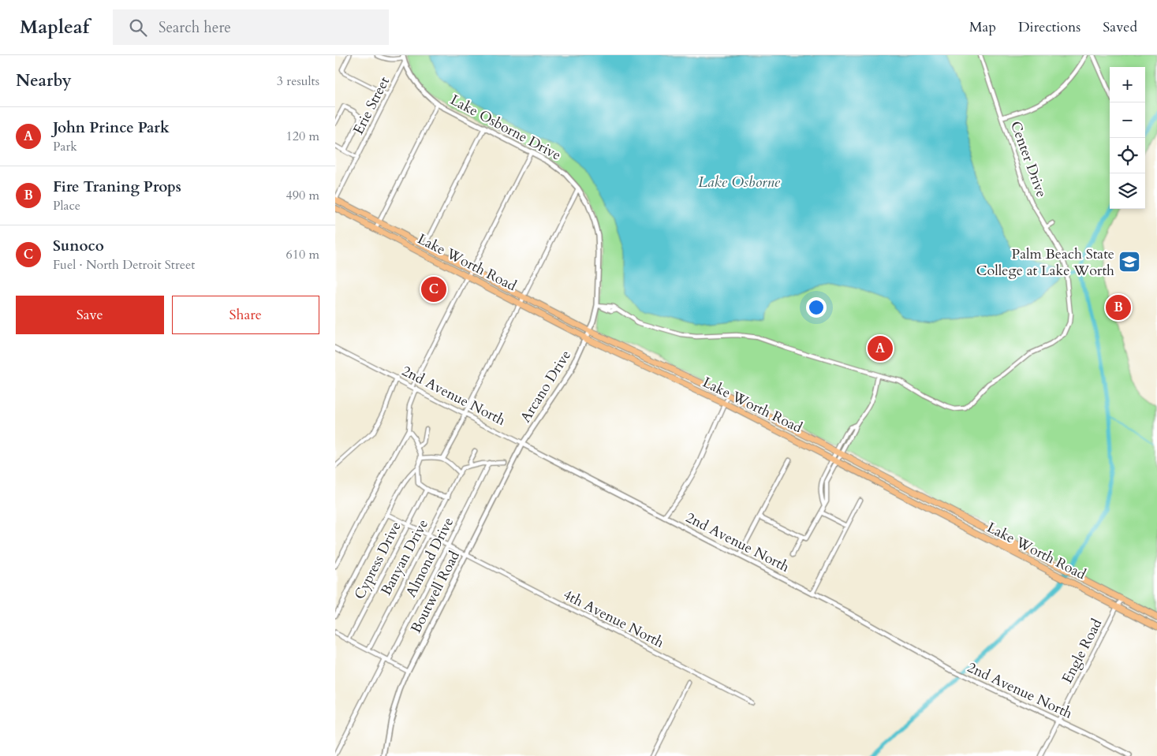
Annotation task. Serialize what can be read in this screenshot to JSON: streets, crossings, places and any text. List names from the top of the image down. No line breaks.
{"streets":{"main road":["Lake Worth Road"],"street":["Erie Street","Lake Osborne Drive","Center Drive","Arcano Drive","2nd Avenue North","Banyan Drive","Almond Drive","Cypress Drive","Boutwell Road","4th Avenue North","Engle Road"]},"crossings":[["Erie Street","Lake Osborne Drive"],["Erie Street","Lake Worth Road"],["Lake Osborne Drive","Lake Worth Road"],["Lake Osborne Drive","Arcano Drive"],["Lake Worth Road","Arcano Drive"],["Lake Worth Road","Engle Road"],["Arcano Drive","2nd Avenue North"],["Arcano Drive","Boutwell Road"],["2nd Avenue North","Boutwell Road"],["2nd Avenue North","Engle Road"],["Banyan Drive","Cypress Drive"],["Banyan Drive","4th Avenue North"],["Almond Drive","4th Avenue North"],["Cypress Drive","4th Avenue North"],["Boutwell Road","4th Avenue North"]],"water":["Lake Osborne"],"places":{"school or university":["Palm Beach State College at Lake Worth"]},"page":{"header":"Mapleaf","search":"Search here","nav":["Map","Directions","Saved"],"heading":["Nearby","3 results"],"map_buttons":["+","−"],"list":[{"mark":"A","name":"John Prince Park","note":"Park","value":"120 m"},{"mark":"B","name":"Fire Traning Props","note":"Place","value":"490 m"},{"mark":"C","name":"Sunoco","note":"Fuel · North Detroit Street","value":"610 m"}],"pins":["C","B","A"],"buttons":["Save","Share"]}}
